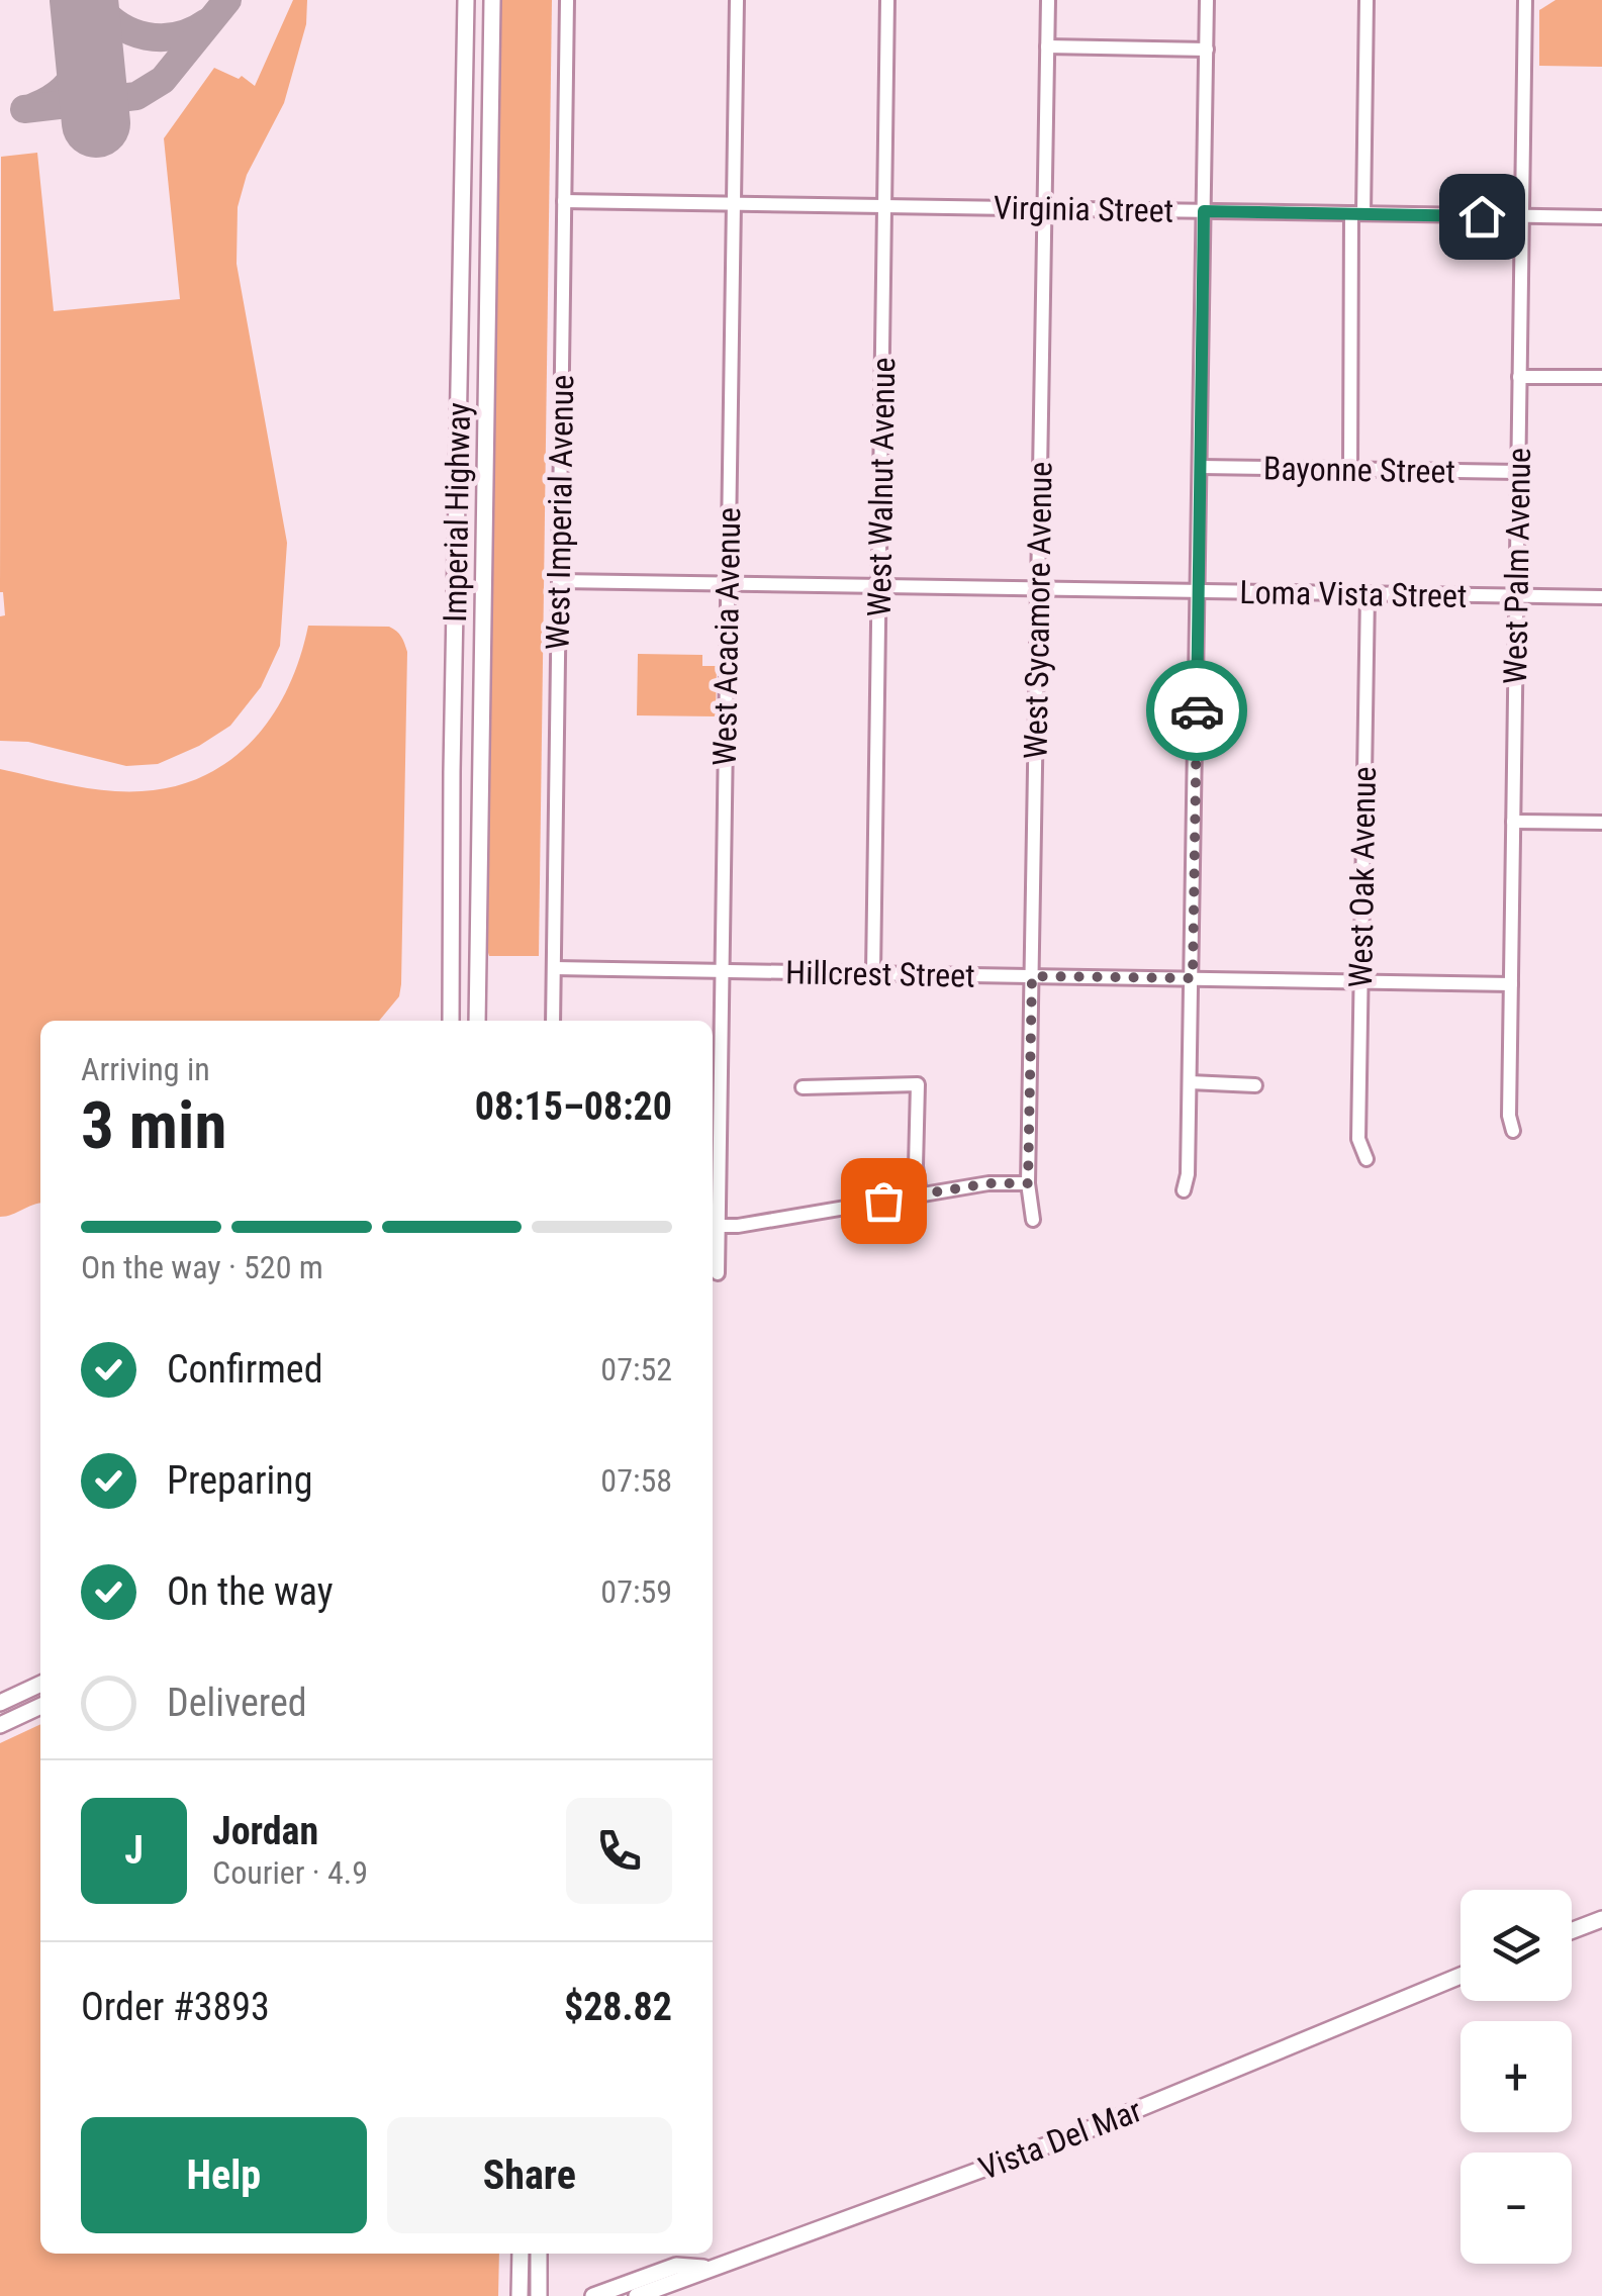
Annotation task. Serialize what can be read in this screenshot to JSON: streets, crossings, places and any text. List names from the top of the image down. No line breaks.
{"streets":{"main road":["Imperial Highway","Vista Del Mar"],"street":["Virginia Street","Bayonne Street","West Walnut Avenue","West Imperial Avenue","West Palm Avenue","Loma Vista Street","West Sycamore Avenue","West Acacia Avenue","West Oak Avenue","Hillcrest Street"]},"crossings":[["Virginia Street","West Walnut Avenue"],["Virginia Street","West Imperial Avenue"],["Virginia Street","West Palm Avenue"],["Virginia Street","West Sycamore Avenue"],["Virginia Street","West Acacia Avenue"],["Bayonne Street","West Palm Avenue"],["West Walnut Avenue","Loma Vista Street"],["West Walnut Avenue","Hillcrest Street"],["West Imperial Avenue","Loma Vista Street"],["West Imperial Avenue","Hillcrest Street"],["West Palm Avenue","Loma Vista Street"],["West Palm Avenue","Hillcrest Street"],["Loma Vista Street","West Sycamore Avenue"],["Loma Vista Street","West Acacia Avenue"],["Loma Vista Street","West Oak Avenue"],["West Sycamore Avenue","Hillcrest Street"],["West Acacia Avenue","Hillcrest Street"],["West Oak Avenue","Hillcrest Street"]],"page":{"heading":["3 min","Arriving in","08:15–08:20"],"panel":["Jordan","Courier · 4.9","Order #3893","$28.82"],"bar":"On the way · 520 m","list":[["Confirmed","07:52"],["Preparing","07:58"],["On the way","07:59"],"Delivered"],"round":"J","map_buttons":["+","−"],"buttons":["Help","Share"]}}
